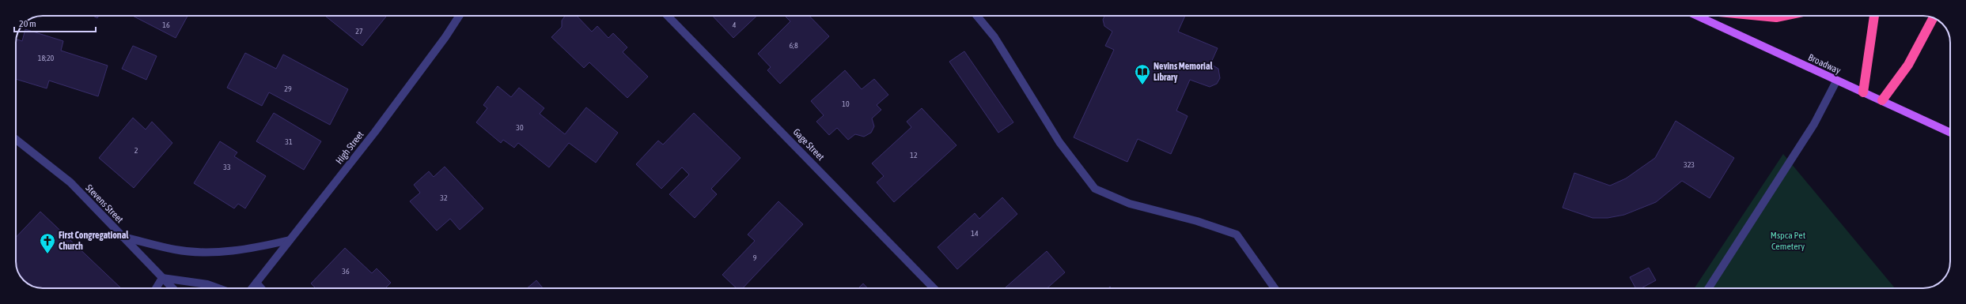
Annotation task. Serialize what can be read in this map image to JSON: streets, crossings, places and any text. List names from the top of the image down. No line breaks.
{"streets":{"main road":["Broadway"],"street":["Gage Street","High Street","Stevens Street"]},"parks":["Mspca Pet Cemetery"],"places":{"library":["Nevins Memorial Library"],"church":["First Congregational Church"]},"house_numbers":["16","4","27","6;8","18;20","29","10","30","31","2","12","323","33","32","14","9","36"],"scale_bar":"20 m"}
